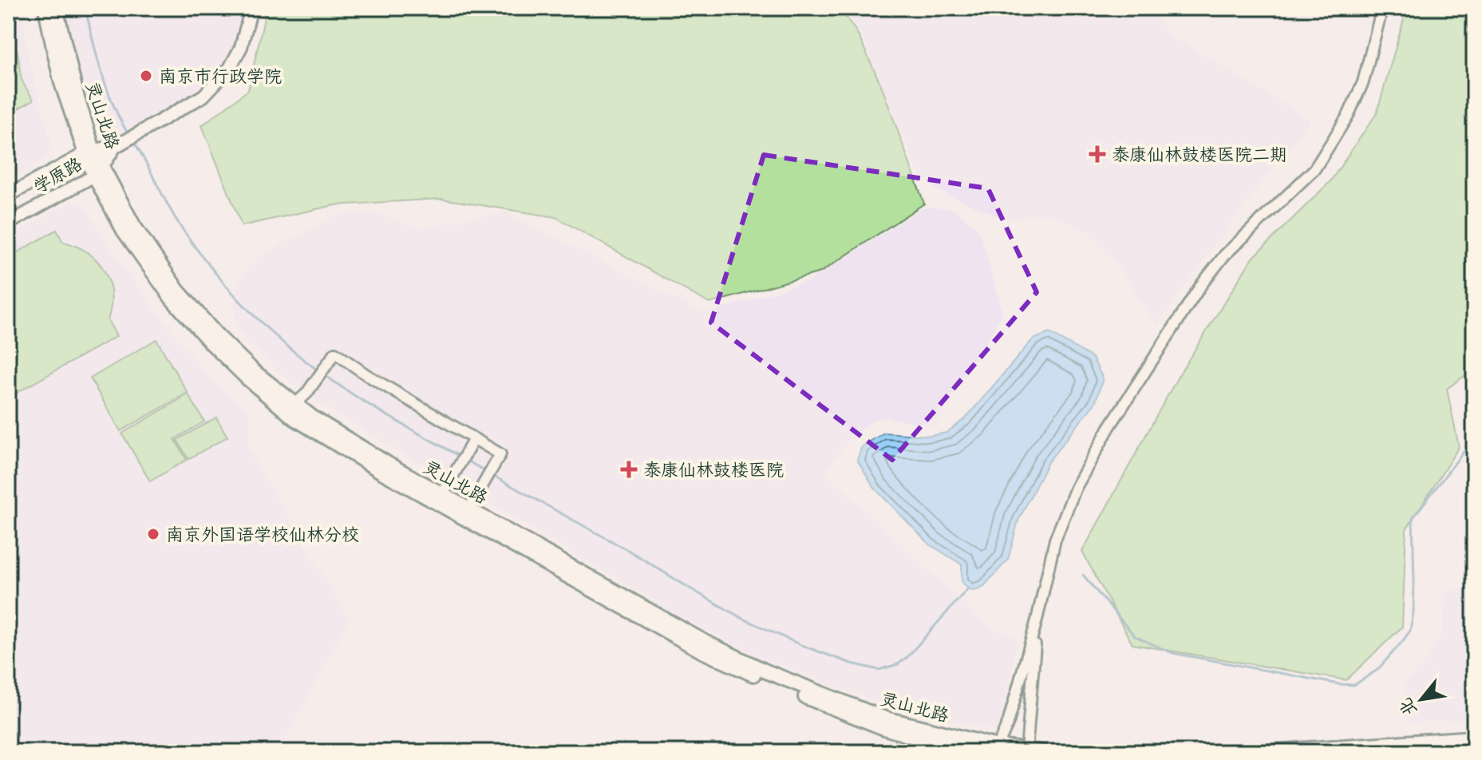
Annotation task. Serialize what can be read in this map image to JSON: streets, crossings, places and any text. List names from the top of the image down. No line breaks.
{"streets":{"main road":["灵山北路"],"street":["学原路"]},"crossings":[["灵山北路","学原路"]],"places":{"other":["南京市行政学院","南京外国语学校仙林分校"],"health":["泰康仙林鼓楼医院二期","泰康仙林鼓楼医院"]},"north":"bottom left"}
